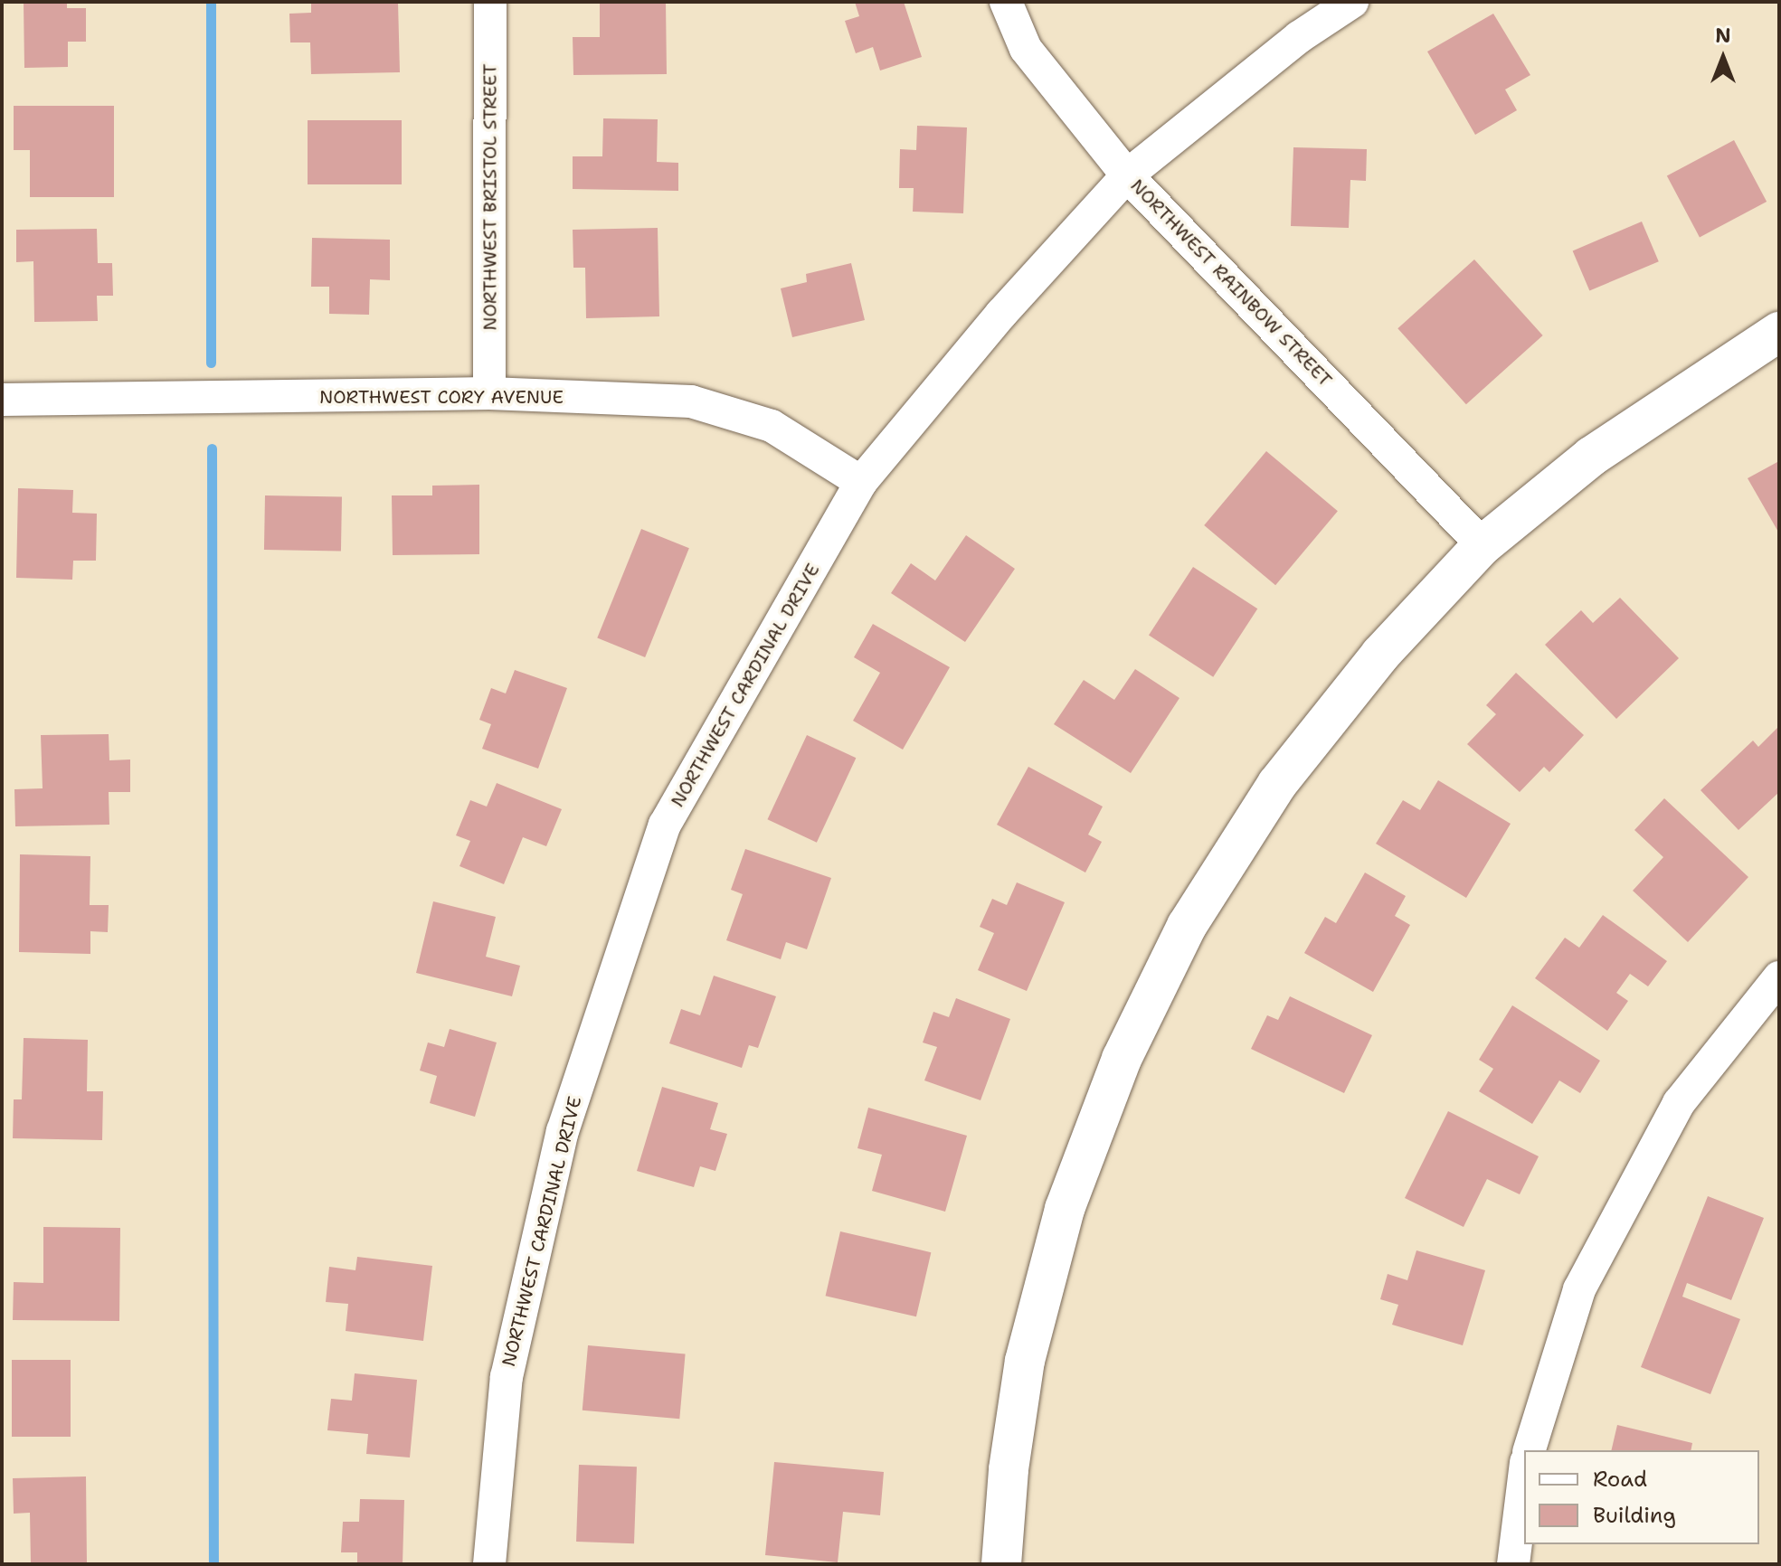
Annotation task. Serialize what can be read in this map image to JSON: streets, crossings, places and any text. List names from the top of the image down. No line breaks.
{"streets":{"street":["NORTHWEST BRISTOL STREET","NORTHWEST RAINBOW STREET","NORTHWEST CORY AVENUE","NORTHWEST CARDINAL DRIVE"]},"crossings":[["NORTHWEST BRISTOL STREET","NORTHWEST CORY AVENUE"],["NORTHWEST RAINBOW STREET","NORTHWEST CARDINAL DRIVE"],["NORTHWEST CORY AVENUE","NORTHWEST CARDINAL DRIVE"]],"legend":["Road","Building"],"north":"top"}
